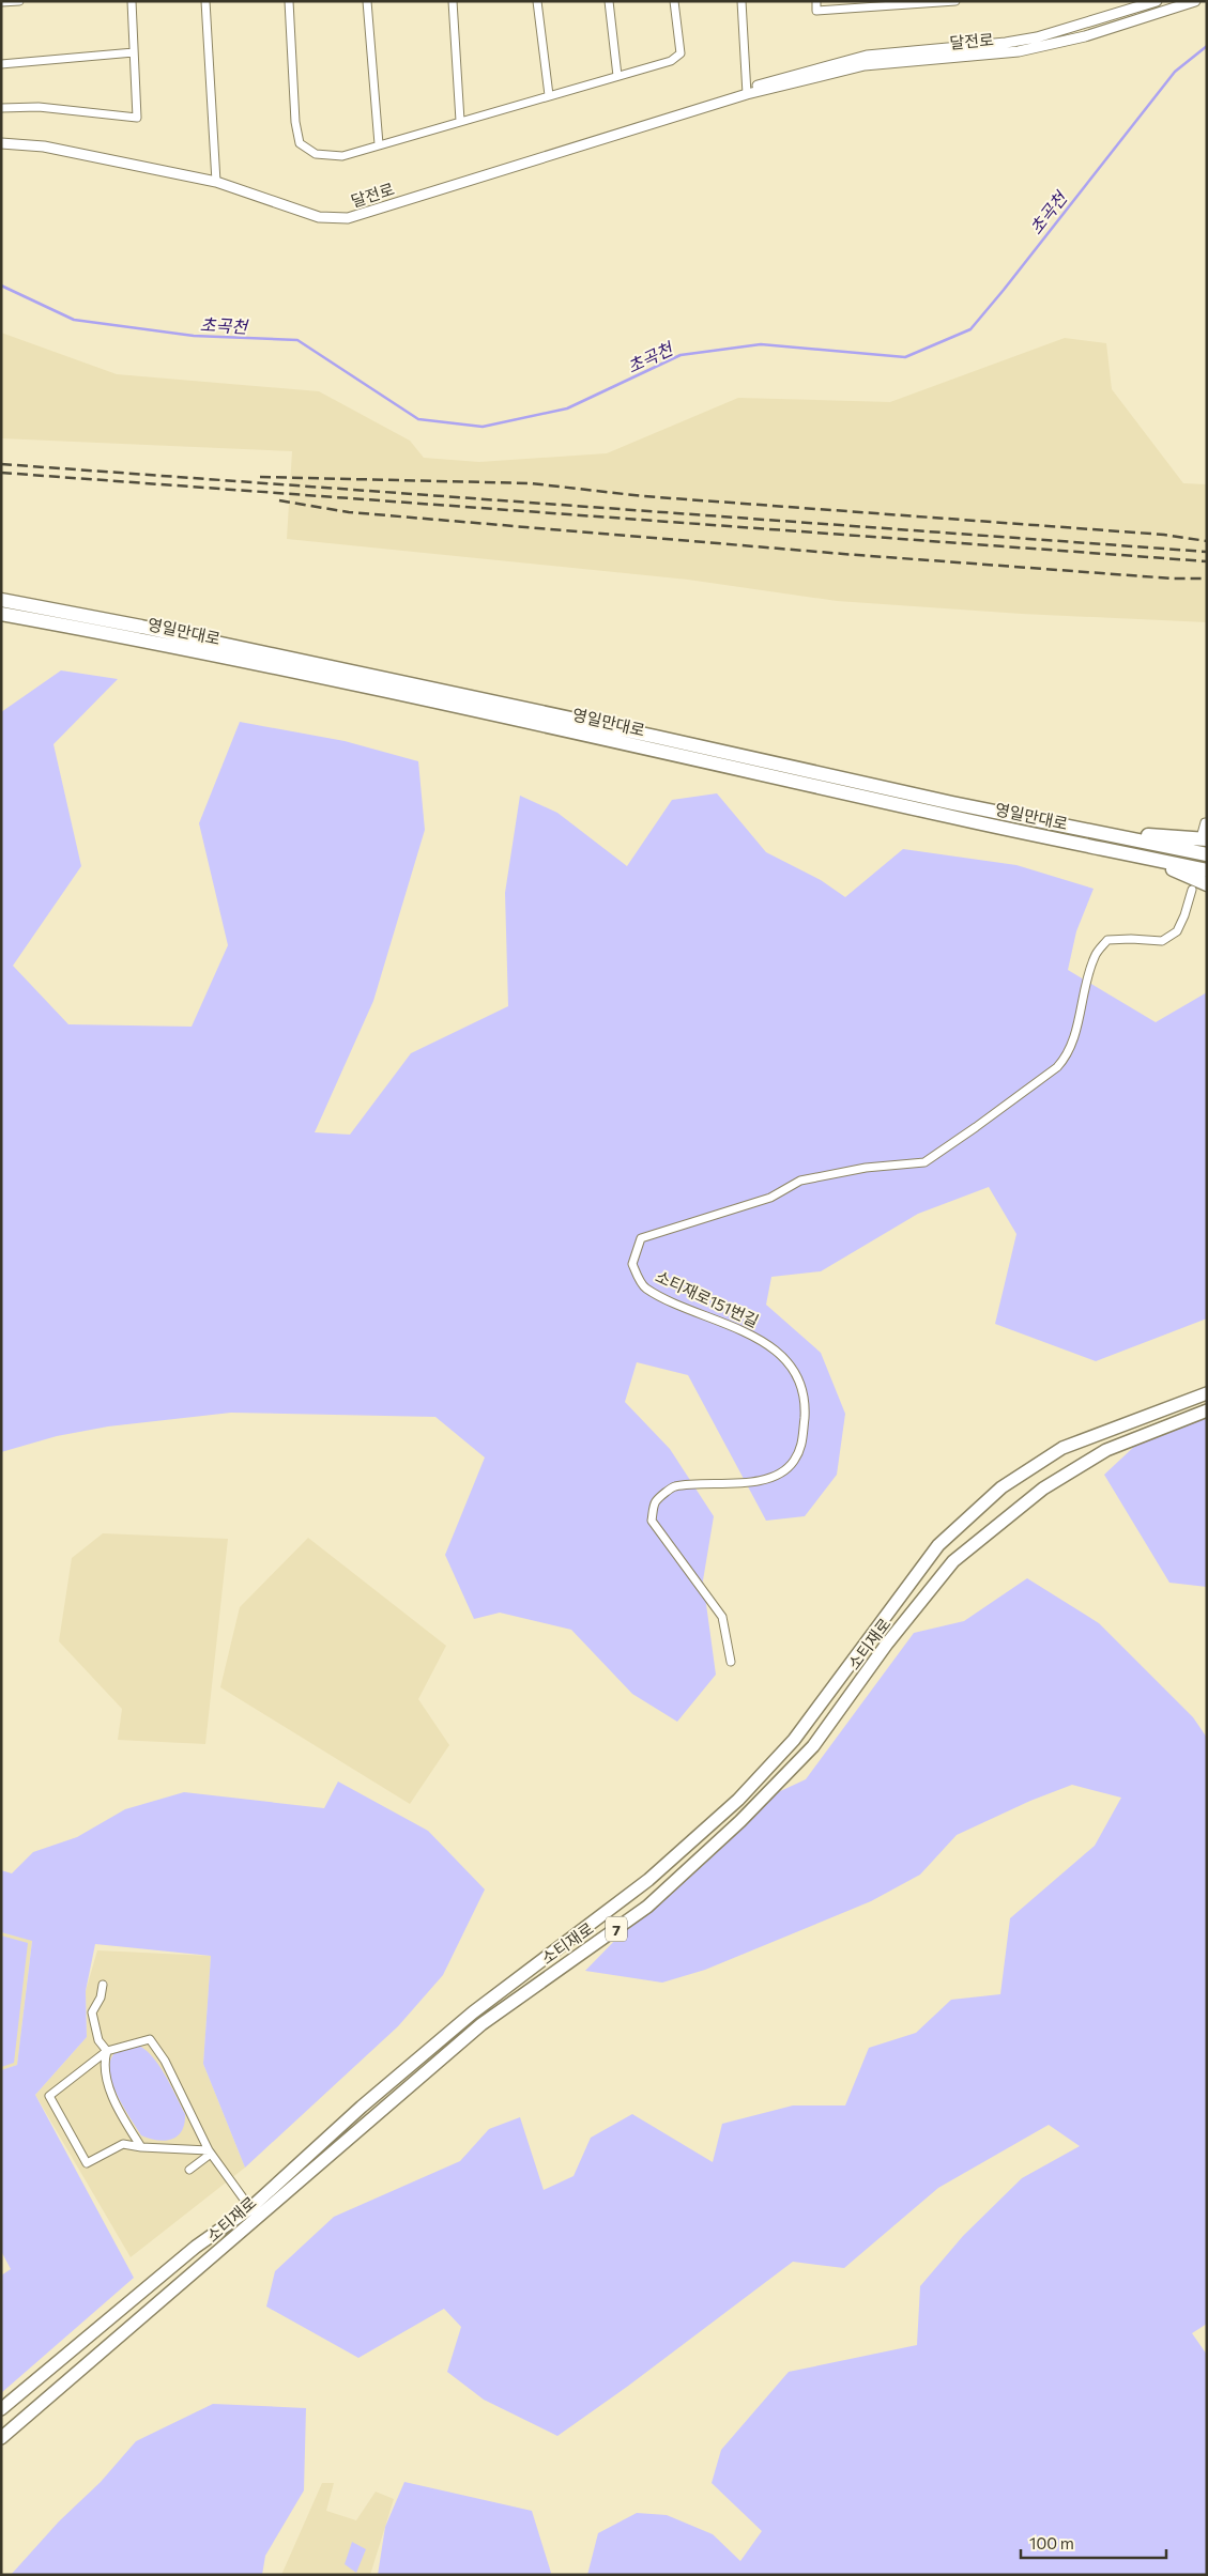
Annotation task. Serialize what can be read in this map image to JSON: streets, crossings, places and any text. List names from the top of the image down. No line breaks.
{"streets":{"highway":["영일만대로"],"main road":["소티재로","7"],"street":["달전로","소티재로151번길"]},"water":["초곡천"],"scale_bar":"100 m"}
